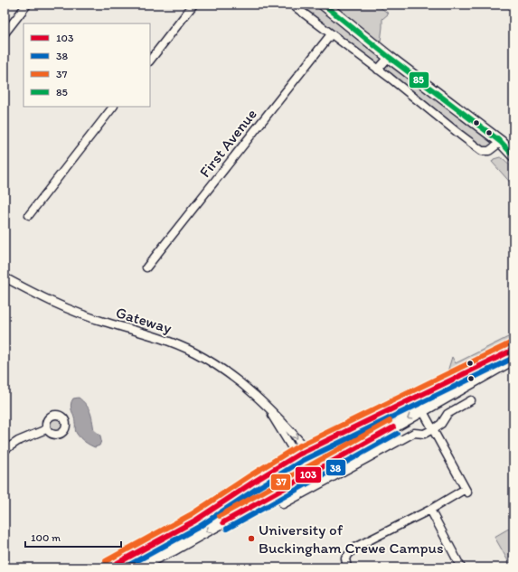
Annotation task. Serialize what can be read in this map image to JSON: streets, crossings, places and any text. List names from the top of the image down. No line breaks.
{"streets":{"street":["First Avenue","Gateway"]},"places":["University of Buckingham Crewe Campus"],"lines":["transit line 85","transit line 37","transit line 103","transit line 38"],"legend":["103","38","37","85"],"scale_bar":"100 m"}
